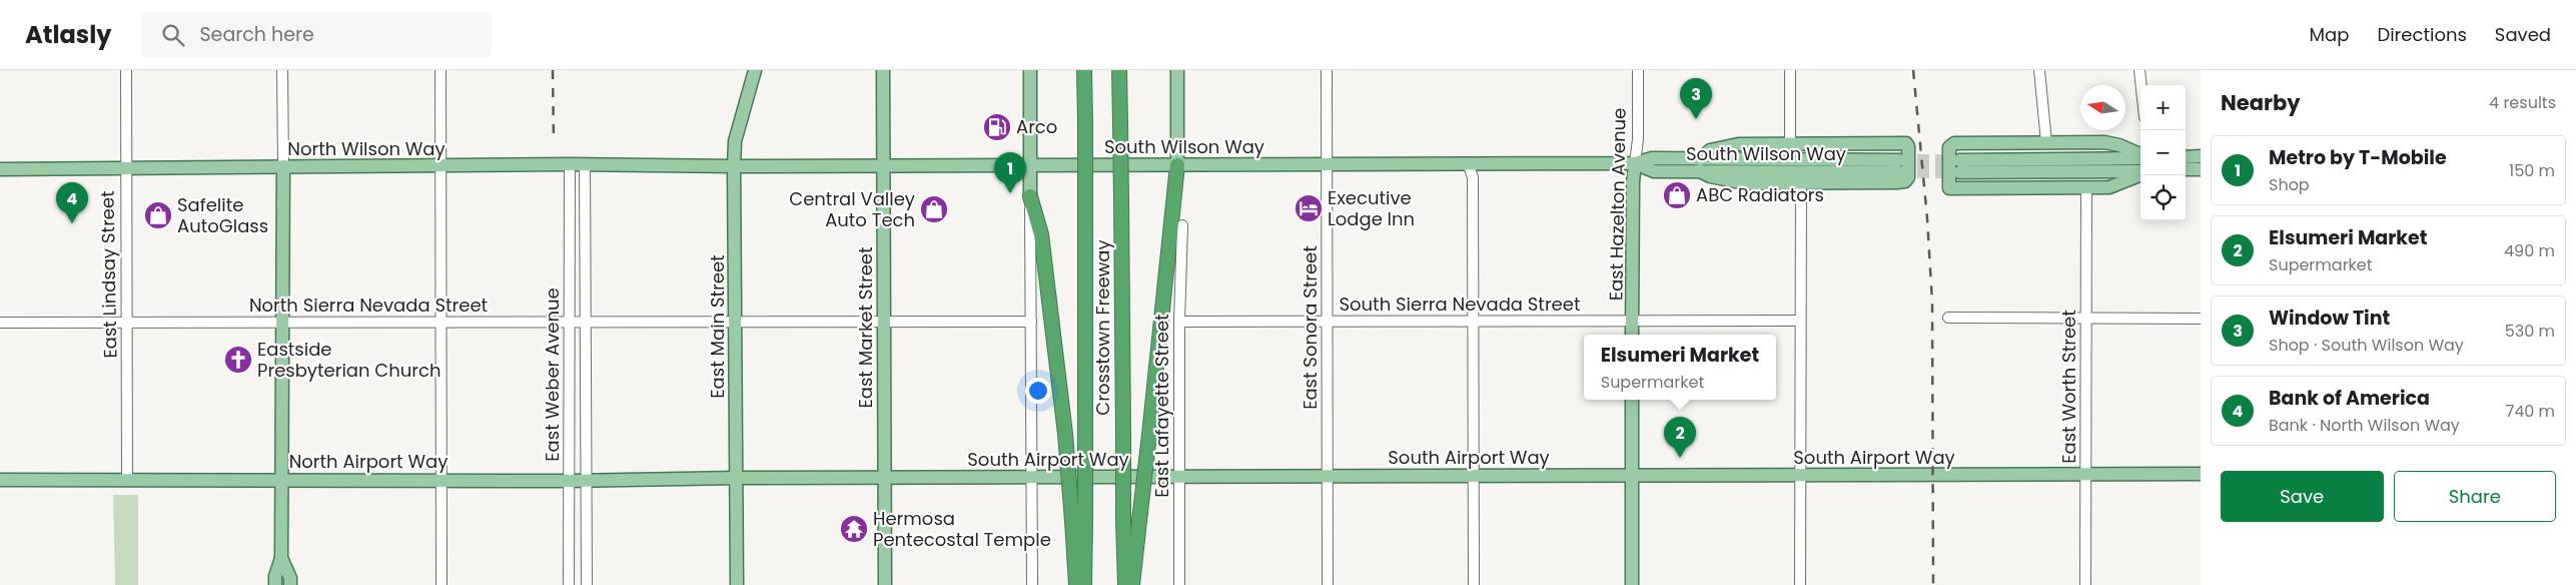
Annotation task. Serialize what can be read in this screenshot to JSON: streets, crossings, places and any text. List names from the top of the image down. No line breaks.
{"streets":{"highway":["Crosstown Freeway"],"main road":["South Wilson Way","North Wilson Way","East Hazelton Avenue","East Main Street","East Market Street","South Airport Way","North Airport Way"],"street":["East Lindsay Street","South Sierra Nevada Street","North Sierra Nevada Street","East Sonora Street","East Weber Avenue","East Worth Street","East Lafayette Street"]},"crossings":[["South Wilson Way","North Wilson Way"],["South Wilson Way","East Hazelton Avenue"],["South Wilson Way","East Main Street"],["South Wilson Way","East Market Street"],["South Wilson Way","East Sonora Street"],["North Wilson Way","East Lindsay Street"],["North Wilson Way","East Main Street"],["North Wilson Way","East Weber Avenue"],["East Hazelton Avenue","South Sierra Nevada Street"],["East Lindsay Street","North Sierra Nevada Street"],["East Lindsay Street","North Airport Way"],["South Sierra Nevada Street","East Sonora Street"],["South Sierra Nevada Street","East Lafayette Street"],["North Sierra Nevada Street","East Main Street"],["North Sierra Nevada Street","East Weber Avenue"],["East Main Street","South Airport Way"],["East Main Street","North Airport Way"],["East Market Street","South Airport Way"],["East Sonora Street","South Airport Way"],["East Weber Avenue","North Airport Way"],["East Worth Street","South Airport Way"],["East Lafayette Street","South Airport Way"],["South Airport Way","North Airport Way"]],"places":{"fuel station":["Arco"],"shop":["ABC Radiators","Central Valley Auto Tech","Safelite AutoGlass"],"hotel":["Executive Lodge Inn"],"church":["Eastside Presbyterian Church"],"temple":["Hermosa Pentecostal Temple"]},"north":"left","page":{"header":"Atlasly","search":"Search here","nav":["Map","Directions","Saved"],"heading":["Nearby","4 results"],"pins":["3","1","4","2"],"map_buttons":["+","−"],"list":[{"mark":"1","name":"Metro by T-Mobile","note":"Shop","value":"150 m"},{"mark":"2","name":"Elsumeri Market","note":"Supermarket","value":"490 m"},{"mark":"3","name":"Window Tint","note":"Shop · South Wilson Way","value":"530 m"},{"mark":"4","name":"Bank of America","note":"Bank · North Wilson Way","value":"740 m"}],"popup":["Elsumeri Market","Supermarket"],"buttons":["Save","Share"]}}
